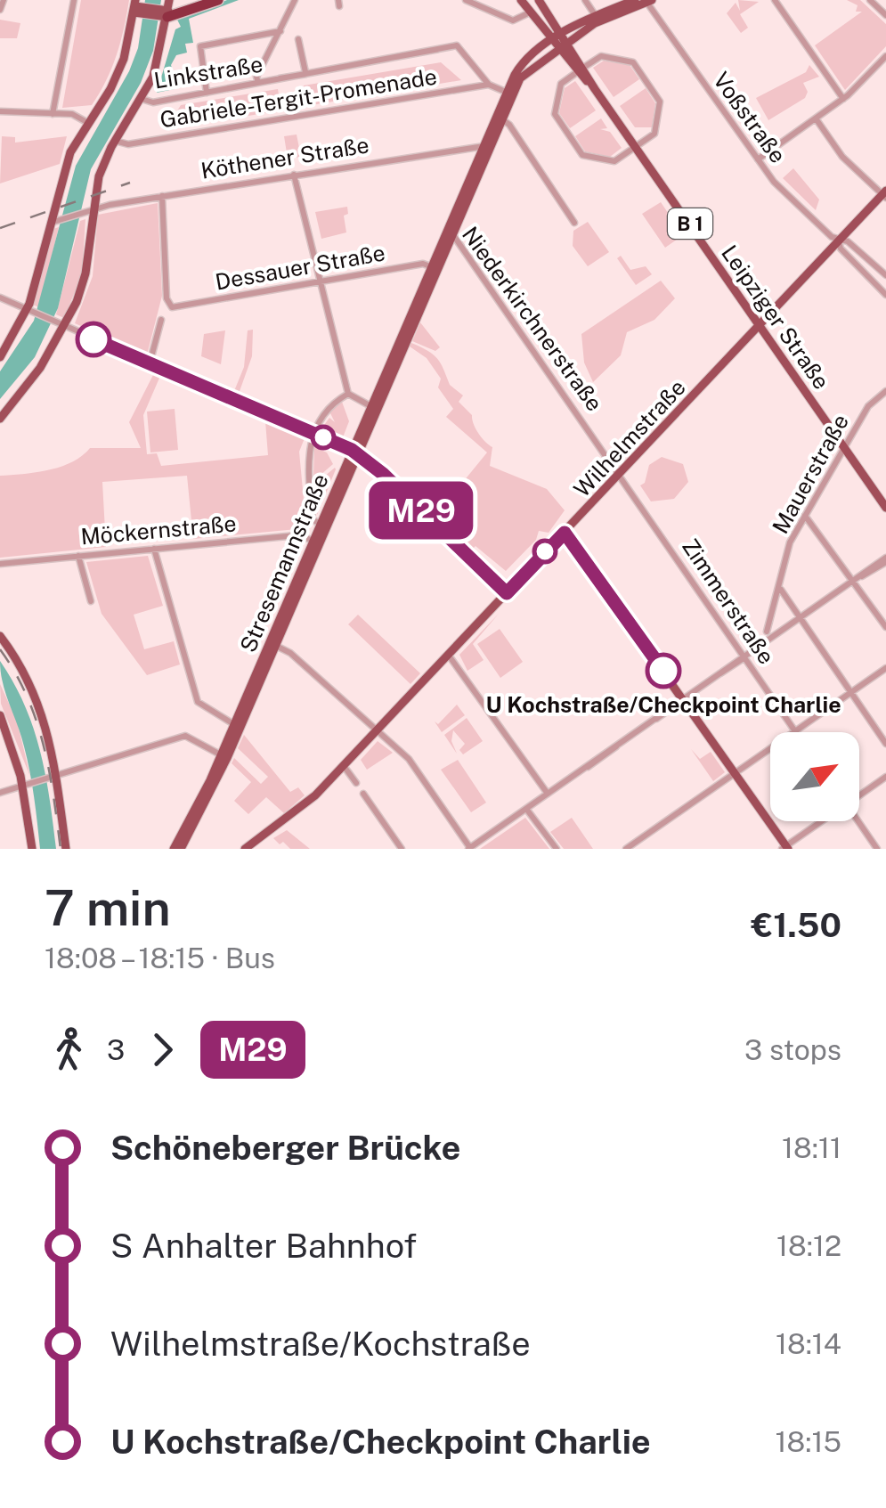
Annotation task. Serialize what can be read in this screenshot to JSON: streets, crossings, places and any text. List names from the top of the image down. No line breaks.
{"streets":{"main road":["B 1","Leipziger Straße","Wilhelmstraße","Stresemannstraße"],"street":["Linkstraße","Gabriele-Tergit-Promenade","Voßstraße","Köthener Straße","Dessauer Straße","Niederkirchnerstraße","Mauerstraße","Möckernstraße","Zimmerstraße"]},"crossings":[["Linkstraße","Gabriele-Tergit-Promenade"],["Voßstraße","Wilhelmstraße"],["Köthener Straße","Dessauer Straße"],["Köthener Straße","Stresemannstraße"],["B 1","Leipziger Straße"],["Dessauer Straße","Stresemannstraße"],["Leipziger Straße","Wilhelmstraße"],["Leipziger Straße","Mauerstraße"],["Niederkirchnerstraße","Wilhelmstraße"],["Niederkirchnerstraße","Stresemannstraße"],["Niederkirchnerstraße","Zimmerstraße"],["Wilhelmstraße","Zimmerstraße"],["Möckernstraße","Stresemannstraße"]],"places":["U Kochstraße/Checkpoint Charlie"],"lines":["bus line M29"],"north":"top right","page":{"on_map":"M29","heading":["7 min","18:08 – 18:15 · Bus","€1.50"],"legs":["3","M29","3 stops"],"list":[{"name":"Schöneberger Brücke","value":"18:11"},{"name":"S Anhalter Bahnhof","value":"18:12"},{"name":"Wilhelmstraße/Kochstraße","value":"18:14"},{"name":"U Kochstraße/Checkpoint Charlie","value":"18:15"}]}}
